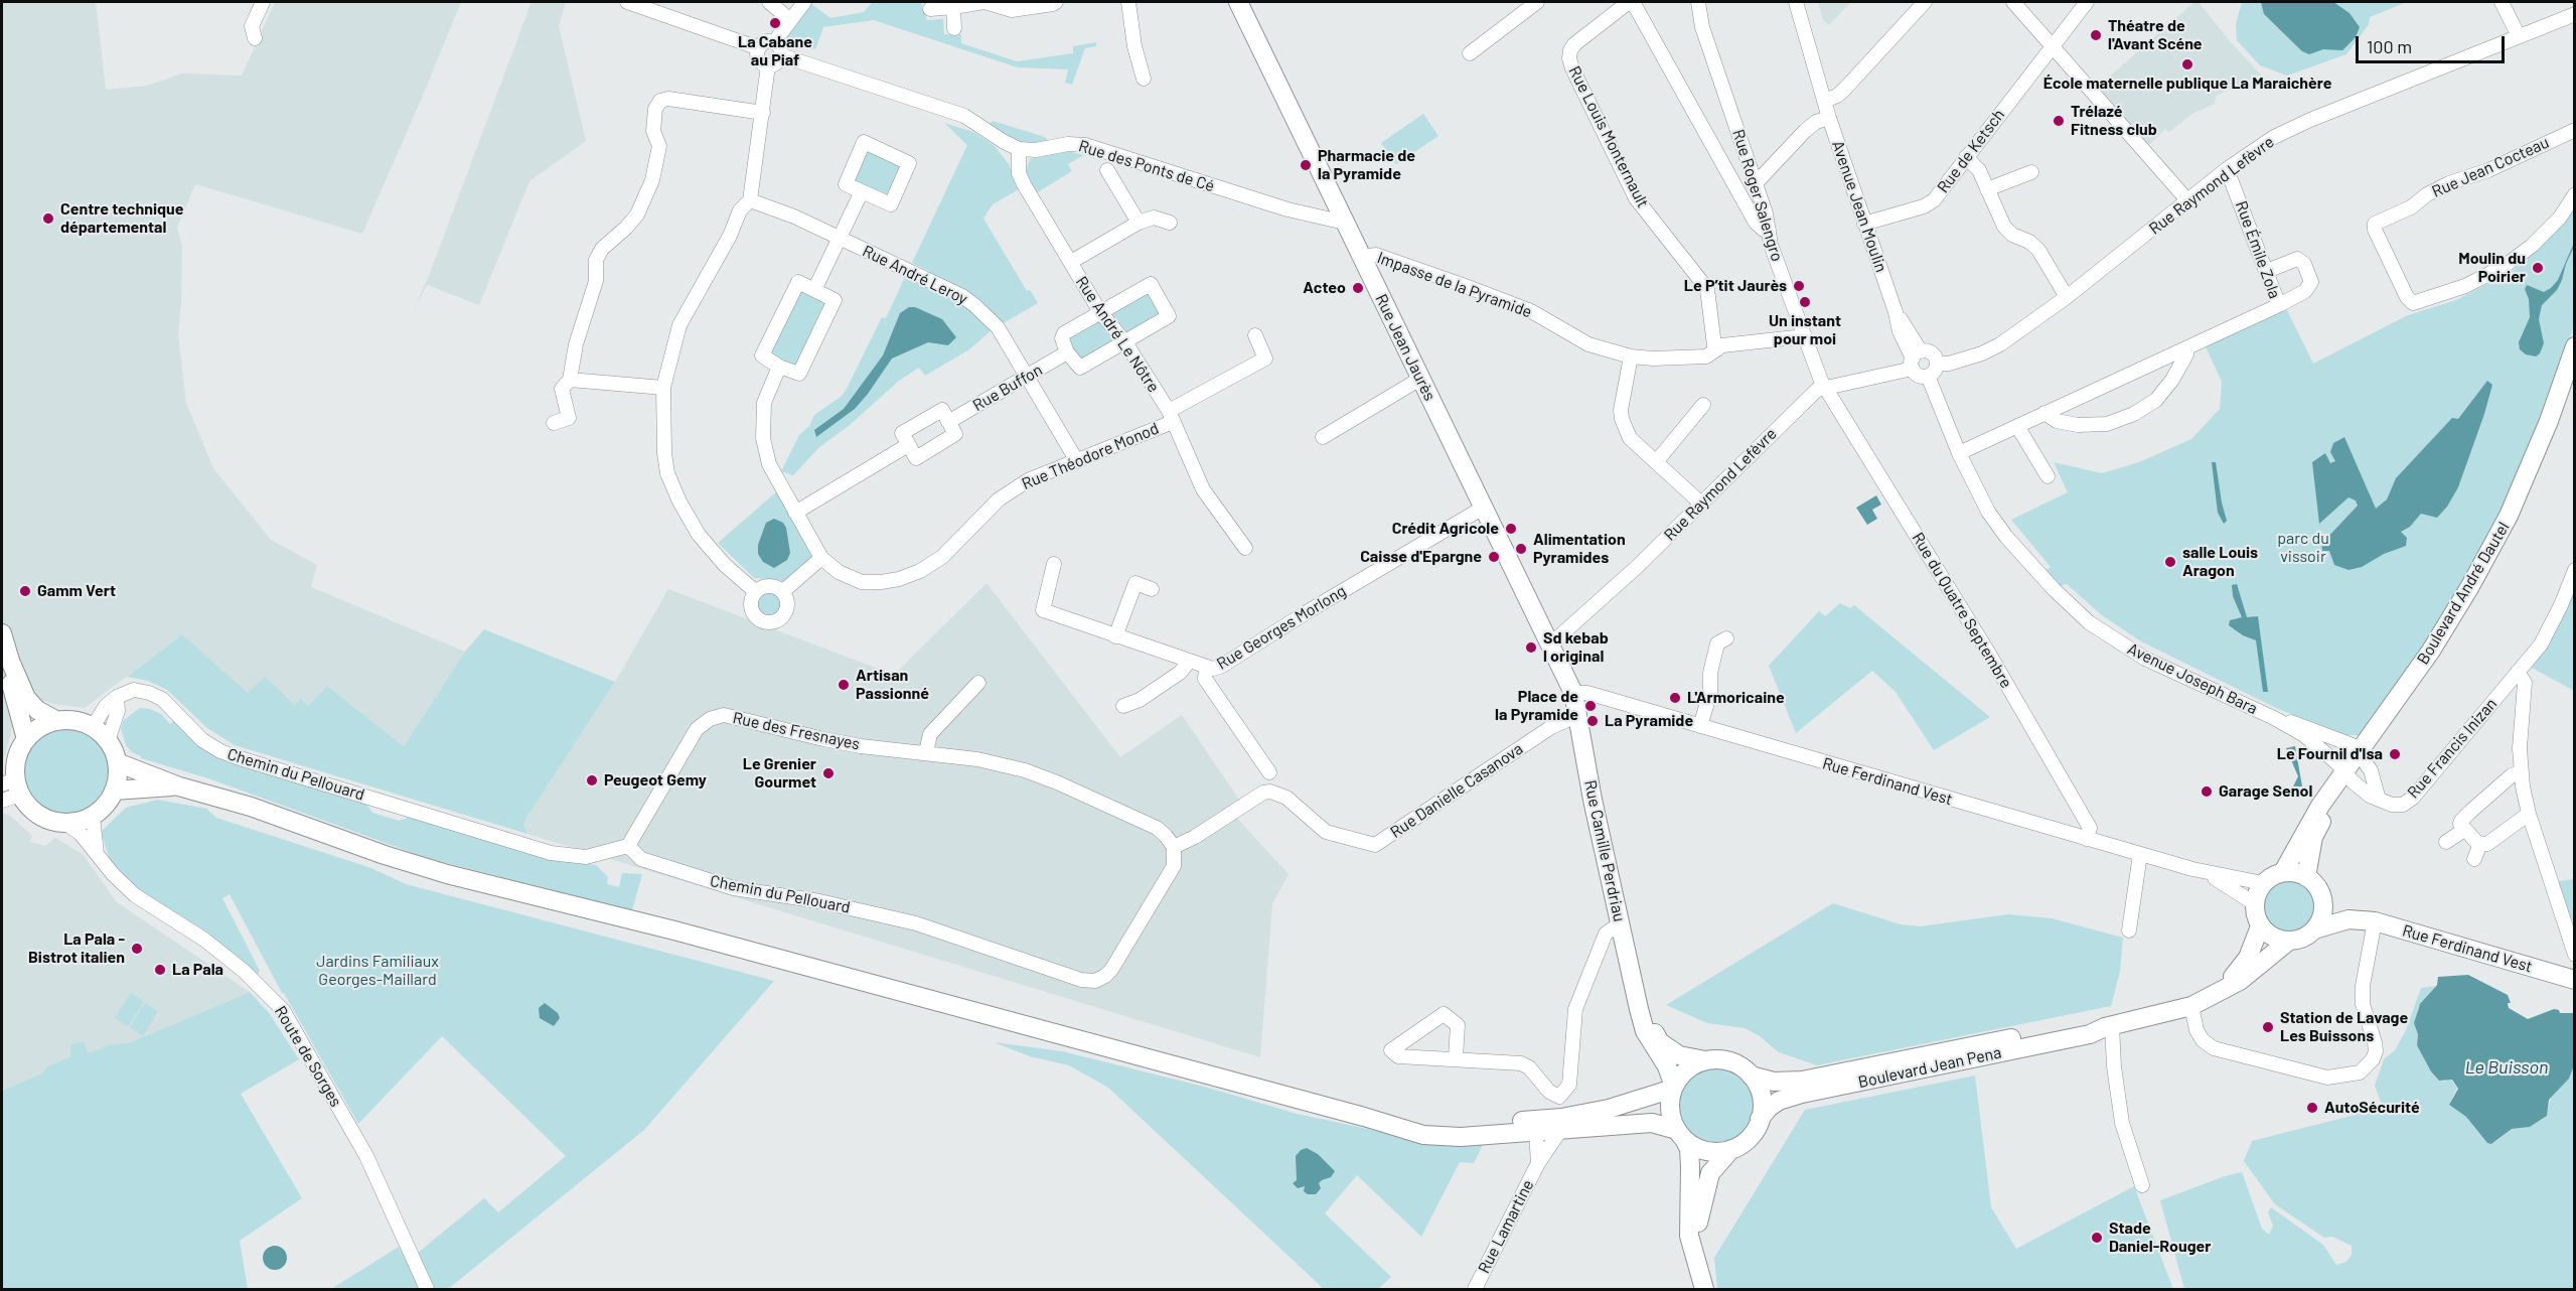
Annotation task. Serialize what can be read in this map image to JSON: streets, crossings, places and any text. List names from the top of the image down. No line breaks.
{"streets":{"main road":["Rue Jean Jaurès","Boulevard André Dautel","Rue Ferdinand Vest","Rue Camille Perdriau","Boulevard Jean Pena"],"street":["Rue Louis Monternault","Rue de Ketsch","Rue des Ponts de Cé","Rue Jean Cocteau","Rue Raymond Lefèvre","Rue Roger Salengro","Avenue Jean Moulin","Rue Émile Zola","Rue André Leroy","Impasse de la Pyramide","Rue André Le Nôtre","Rue Buffon","Rue Théodore Monod","Rue du Quatre Septembre","Rue Georges Morlong","Avenue Joseph Bara","Rue des Fresnayes","Rue Francis Inizan","Chemin du Pellouard","Rue Danielle Casanova","Route de Sorges","Rue Lamartine"]},"crossings":[["Rue Louis Monternault","Impasse de la Pyramide"],["Rue de Ketsch","Avenue Jean Moulin"],["Rue des Ponts de Cé","Rue André Le Nôtre"],["Rue des Ponts de Cé","Rue Jean Jaurès"],["Rue Raymond Lefèvre","Rue Roger Salengro"],["Rue Raymond Lefèvre","Avenue Jean Moulin"],["Rue Raymond Lefèvre","Rue Émile Zola"],["Rue Raymond Lefèvre","Rue Jean Jaurès"],["Rue Raymond Lefèvre","Rue du Quatre Septembre"],["Rue Raymond Lefèvre","Avenue Joseph Bara"],["Rue Roger Salengro","Impasse de la Pyramide"],["Rue Roger Salengro","Rue du Quatre Septembre"],["Avenue Jean Moulin","Avenue Joseph Bara"],["Rue Émile Zola","Avenue Joseph Bara"],["Rue André Leroy","Rue Buffon"],["Rue André Leroy","Rue Théodore Monod"],["Impasse de la Pyramide","Rue Jean Jaurès"],["Rue André Le Nôtre","Rue Théodore Monod"],["Rue Jean Jaurès","Rue Georges Morlong"],["Rue Jean Jaurès","Rue Ferdinand Vest"],["Rue Jean Jaurès","Rue Camille Perdriau"],["Boulevard André Dautel","Avenue Joseph Bara"],["Boulevard André Dautel","Rue Ferdinand Vest"],["Boulevard André Dautel","Boulevard Jean Pena"],["Rue du Quatre Septembre","Rue Ferdinand Vest"],["Rue des Fresnayes","Chemin du Pellouard"],["Rue des Fresnayes","Rue Danielle Casanova"],["Chemin du Pellouard","Rue Danielle Casanova"],["Rue Ferdinand Vest","Rue Camille Perdriau"],["Rue Ferdinand Vest","Boulevard Jean Pena"],["Rue Danielle Casanova","Rue Camille Perdriau"],["Rue Camille Perdriau","Boulevard Jean Pena"]],"water":["Le Buisson"],"parks":["parc du vissoir","Jardins Familiaux Georges-Maillard"],"places":["La Cabane au Piaf","Théatre de l'Avant Scéne","École maternelle publique La Maraichère","Trélazé Fitness club","Pharmacie de la Pyramide","Centre technique départemental","Moulin du Poirier","Le P’tit Jaurès","Acteo","Un instant pour moi","Crédit Agricole","Alimentation Pyramides","Caisse d'Epargne","salle Louis Aragon","Gamm Vert","Sd kebab l original","Artisan Passionné","L'Armoricaine","Place de la Pyramide","La Pyramide","Le Fournil d'Isa","Le Grenier Gourmet","Peugeot Gemy","Garage Senol","La Pala - Bistrot italien","La Pala","Station de Lavage Les Buissons","AutoSécurité","Stade Daniel-Rouger"],"scale_bar":"100 m"}
